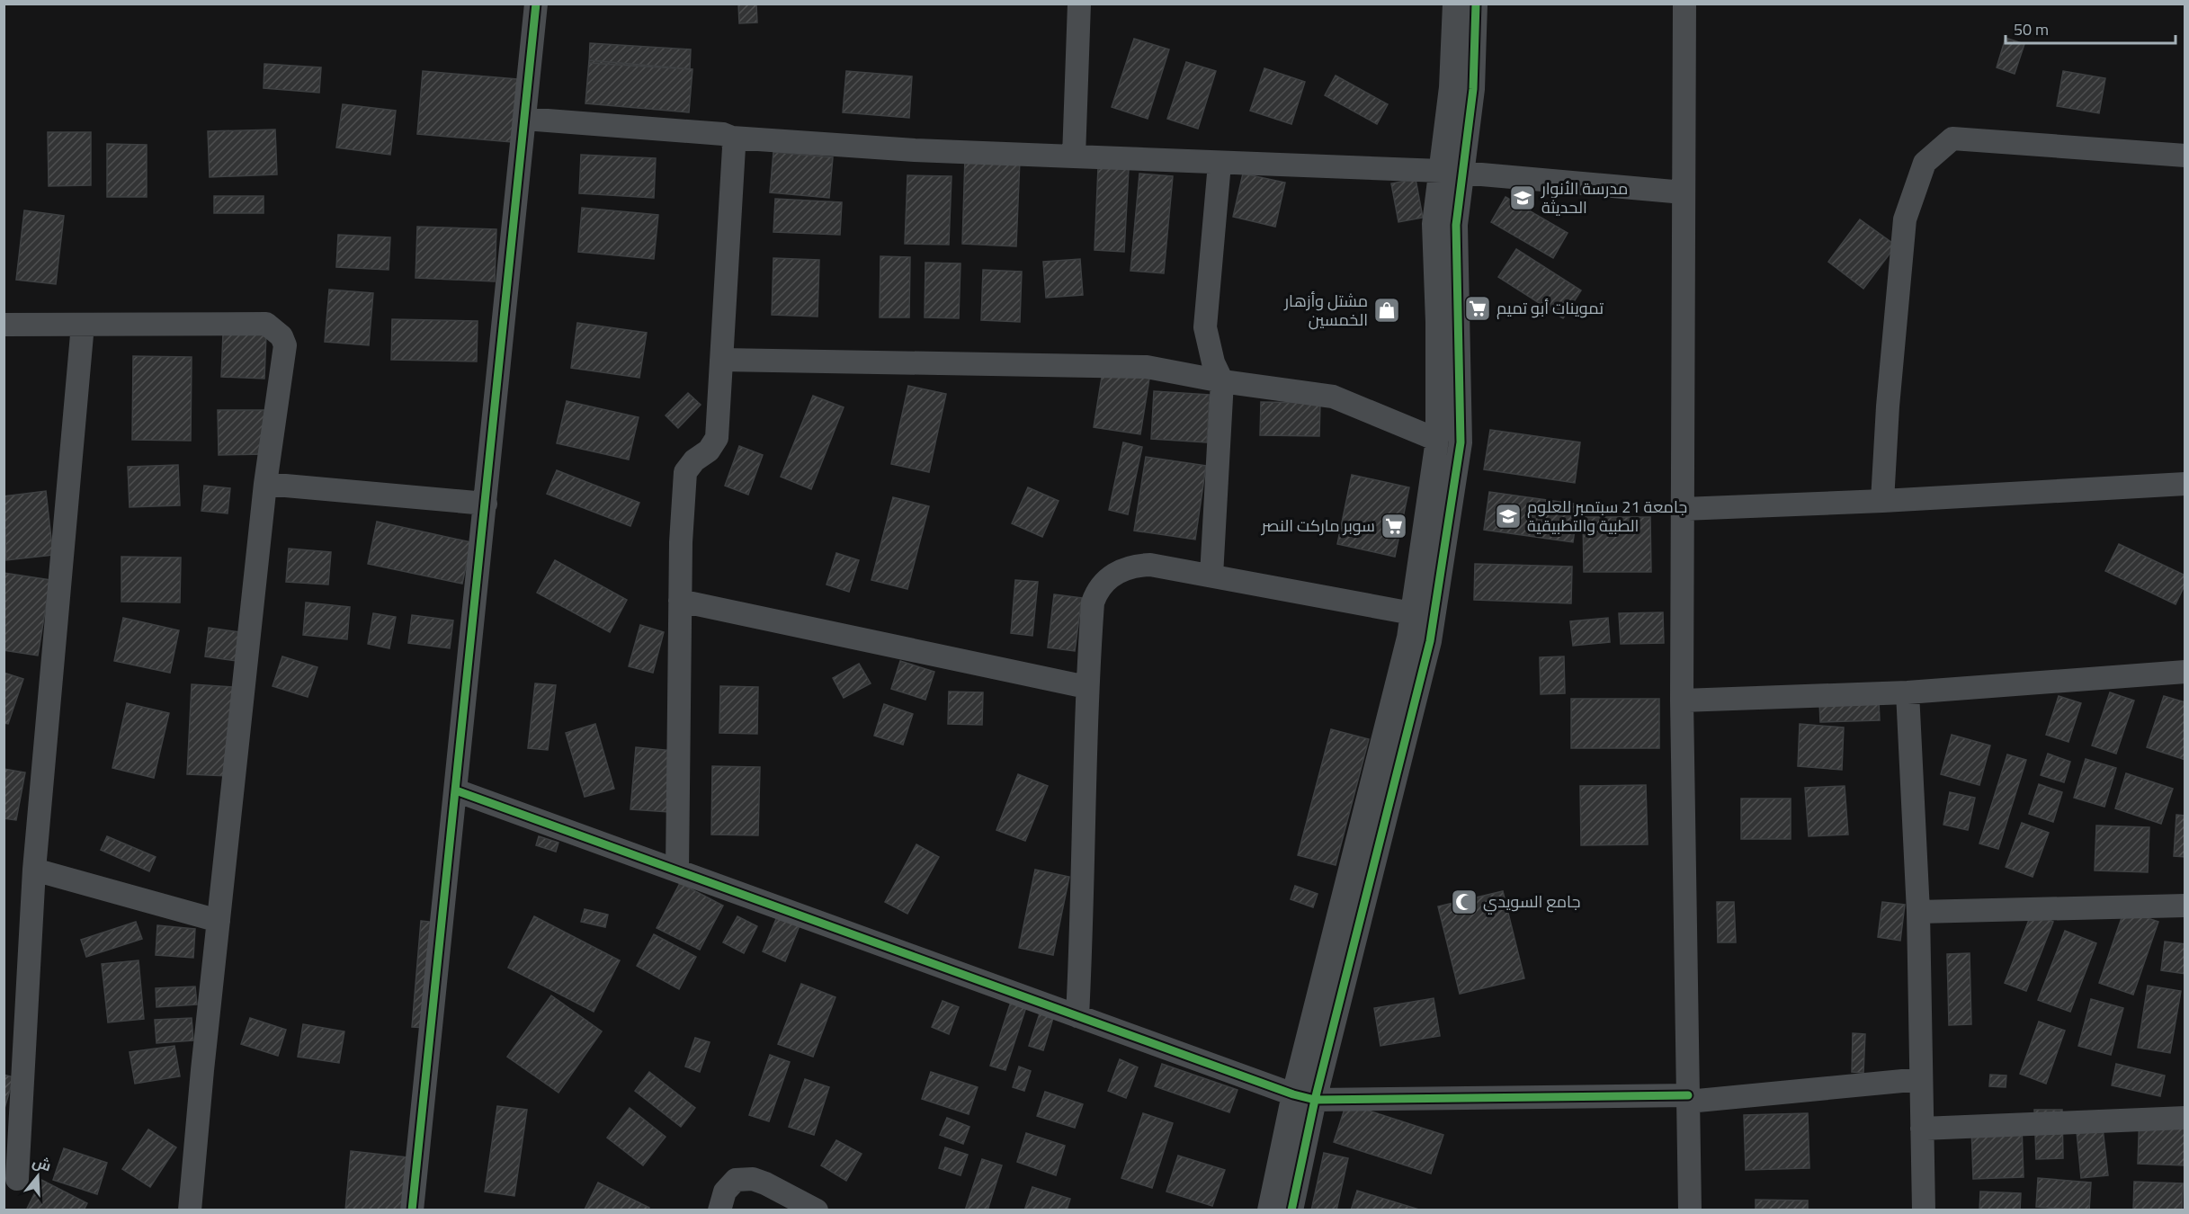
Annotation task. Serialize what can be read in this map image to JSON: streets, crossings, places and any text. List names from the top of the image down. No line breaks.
{"places":{"school or university":["مدرسة الأنوار الحديثة","جامعة 21 سبتمبر للعلوم الطبية والتطبيقية"],"supermarket":["تموينات أبو تميم","سوبر ماركت النصر"],"shop":["مشتل وأزهار الخمسين"],"mosque":["جامع السويدي"]},"scale_bar":"50 m","north":"top"}
